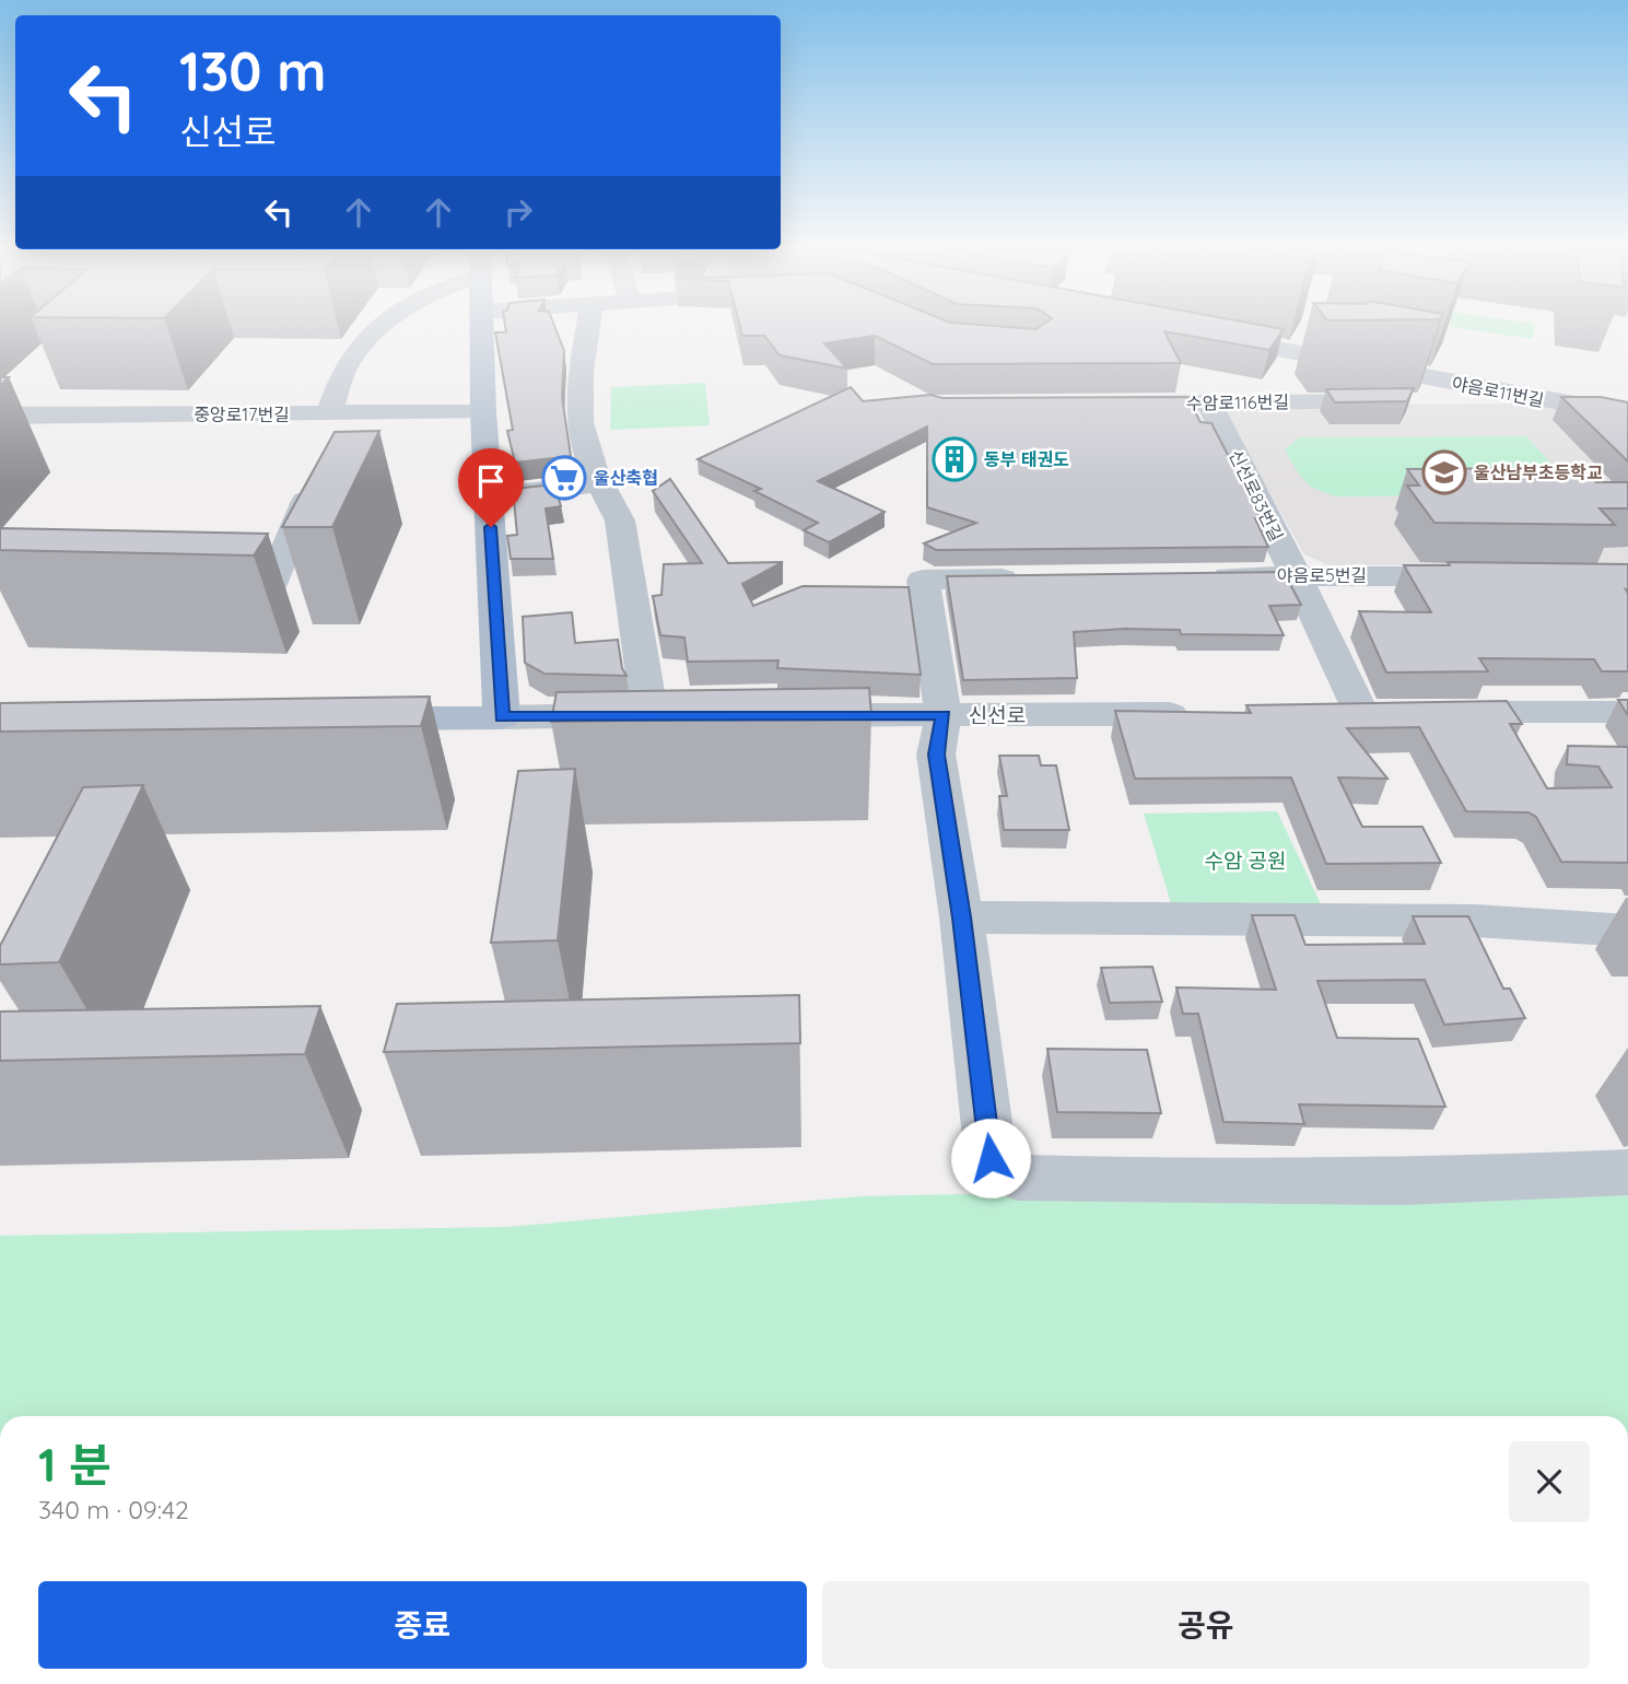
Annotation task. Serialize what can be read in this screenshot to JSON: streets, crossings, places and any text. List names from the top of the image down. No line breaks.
{"streets":{"street":["야음로11번길","수암로116번길","중앙로17번길","신선로83번길","야음로5번길","신선로"]},"crossings":[["야음로11번길","수암로116번길"],["수암로116번길","신선로83번길"],["신선로83번길","야음로5번길"]],"parks":["수암 공원"],"places":{"building":["동부 태권도"],"school or university":["울산남부초등학교"],"supermarket":["울산축협"]},"page":{"turn":["130 m","신선로"],"heading":["1 분","340 m · 09:42"],"buttons":["종료","공유"]}}
